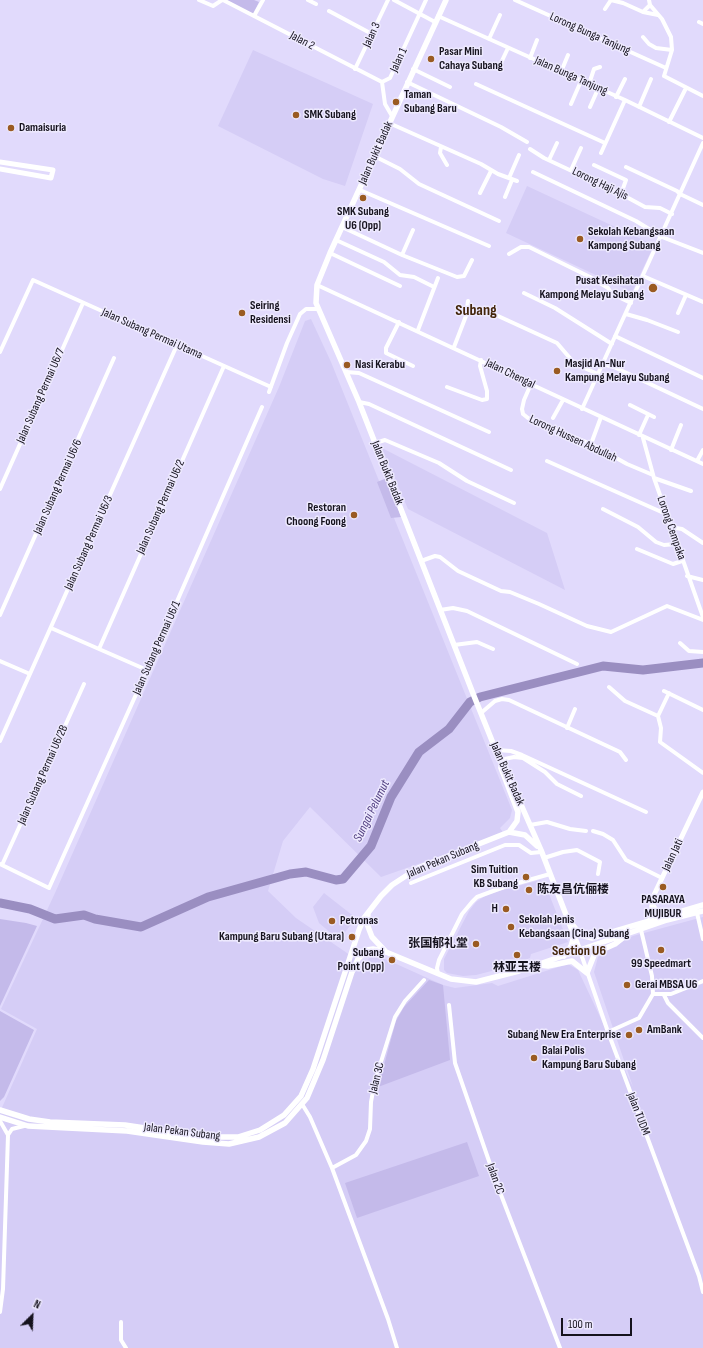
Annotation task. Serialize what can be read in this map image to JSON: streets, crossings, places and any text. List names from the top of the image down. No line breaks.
{"streets":{"main road":["Jalan Bukit Badak","Jalan Pekan Subang"],"street":["Lorong Bunga Tanjung","Jalan 3","Jalan 2","Jalan 1","Jalan Bunga Tanjung","Lorong Haji Ajis","Jalan Subang Permai Utama","Jalan Chengal","Jalan Subang Permai U6/7","Lorong Hussen Abdullah","Jalan Subang Permai U6/6","Jalan Subang Permai U6/2","Lorong Cempaka","Jalan Subang Permai U6/3","Jalan Subang Permai U6/1","Jalan Subang Permai U6/2B","Jalan Jati","Jalan 3C","Jalan TUDM","Jalan 2C"]},"crossings":[["Jalan 3","Jalan 2"],["Jalan 2","Jalan 1"],["Jalan 1","Jalan Bunga Tanjung"],["Jalan 1","Jalan Bukit Badak"],["Jalan Bunga Tanjung","Jalan Bukit Badak"],["Jalan Bukit Badak","Jalan Chengal"],["Jalan Bukit Badak","Jalan Pekan Subang"],["Jalan Bukit Badak","Jalan TUDM"],["Jalan Subang Permai Utama","Jalan Subang Permai U6/7"],["Jalan Subang Permai Utama","Jalan Subang Permai U6/2"],["Jalan Subang Permai Utama","Jalan Subang Permai U6/3"],["Jalan Chengal","Lorong Hussen Abdullah"],["Jalan Chengal","Lorong Cempaka"],["Lorong Hussen Abdullah","Lorong Cempaka"],["Jalan Subang Permai U6/1","Jalan Subang Permai U6/2B"],["Jalan Pekan Subang","Jalan TUDM"]],"districts":["Subang","Section U6"],"water":["Sungai Pelumut"],"places":["Pasar Mini Cahaya Subang","Taman Subang Baru","SMK Subang","Damaisuria","SMK Subang U6 (Opp)","Sekolah Kebangsaan Kampong Subang","Pusat Kesihatan Kampong Melayu Subang","Seiring Residensi","Nasi Kerabu","Masjid An-Nur Kampung Melayu Subang","Restoran Choong Foong","Sim Tuition KB Subang","PASARAYA MUJIBUR","陈友昌伉俪楼","H","Petronas","Sekolah Jenis Kebangsaan (Cina) Subang","Kampung Baru Subang (Utara)","张国郁礼堂","99 Speedmart","林亚玉楼","Subang Point (Opp)","Gerai MBSA U6","AmBank","Subang New Era Enterprise","Balai Polis Kampung Baru Subang"],"scale_bar":"100 m","north":"top right"}
